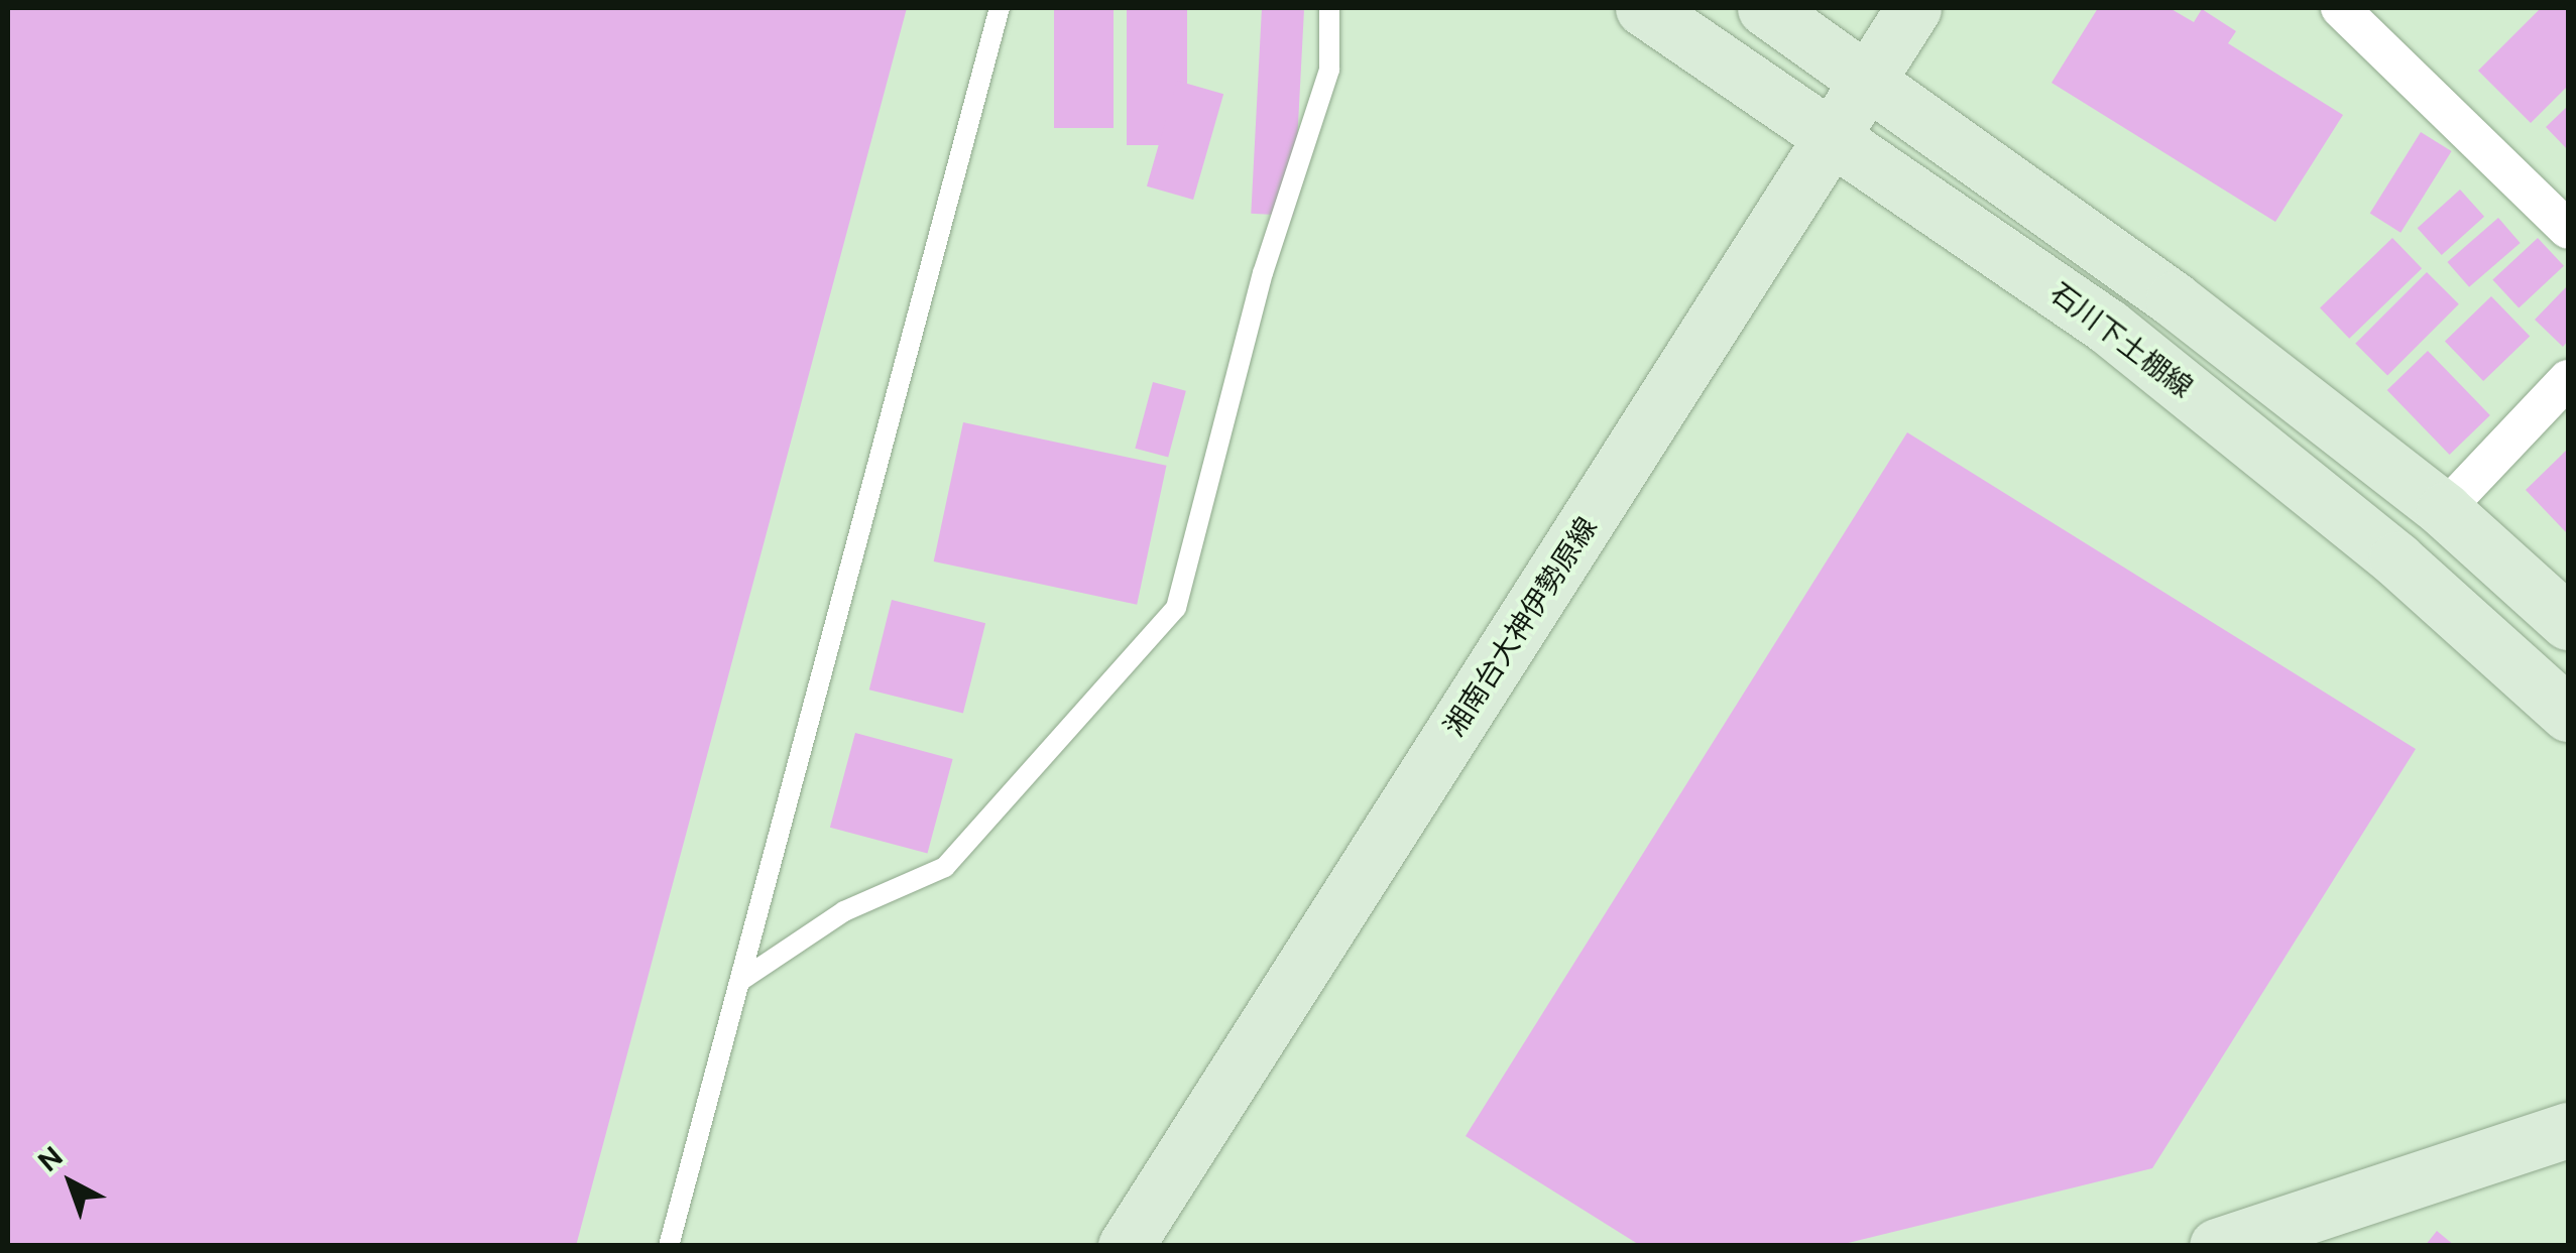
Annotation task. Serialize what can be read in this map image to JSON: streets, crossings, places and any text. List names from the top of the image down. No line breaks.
{"streets":{"street":["石川下土棚線","湘南台大神伊勢原線"]},"crossings":[["石川下土棚線","湘南台大神伊勢原線"]],"north":"top left"}
